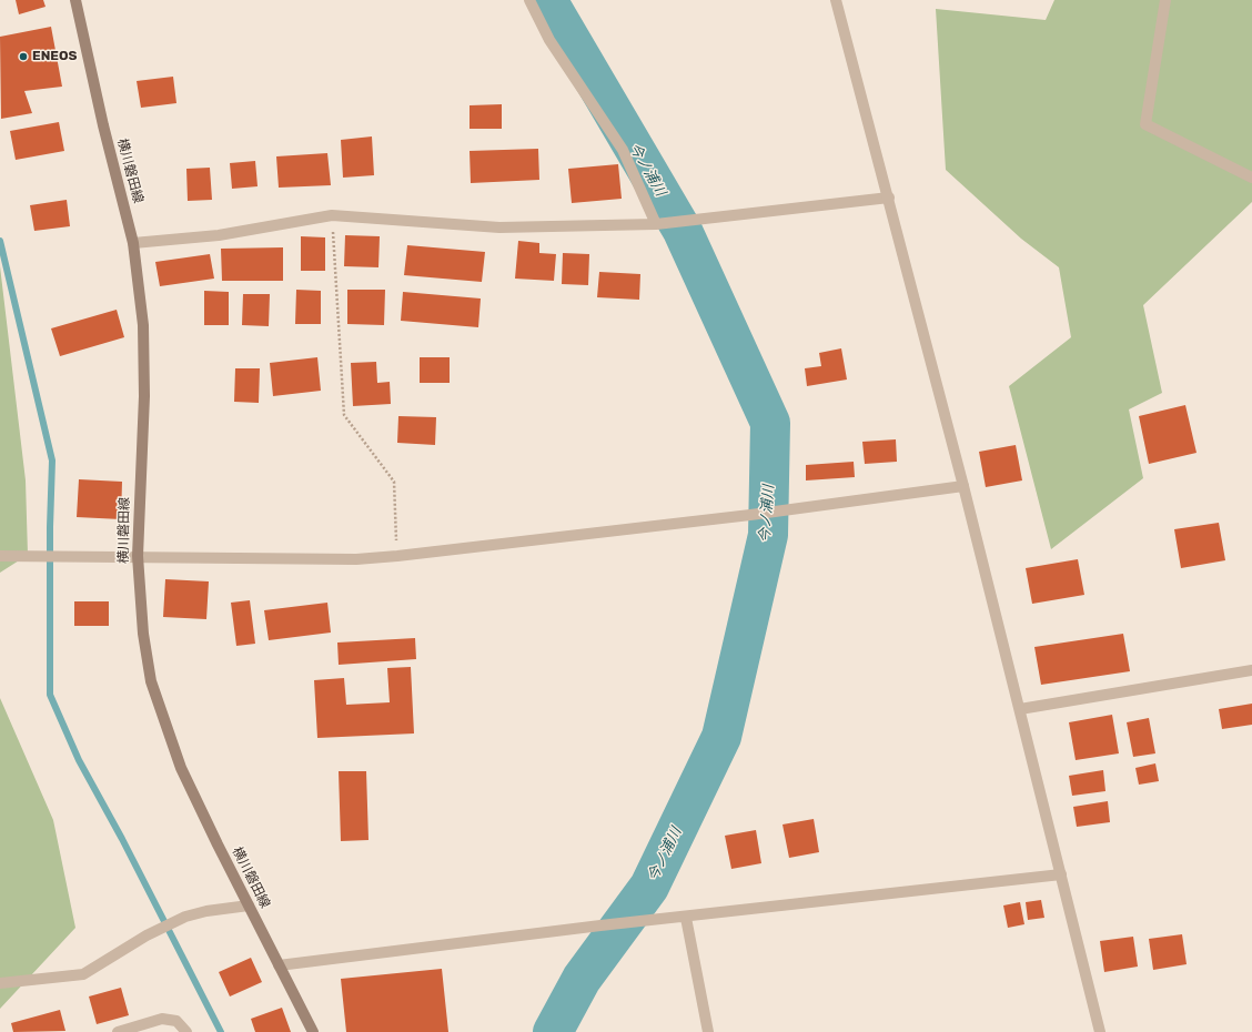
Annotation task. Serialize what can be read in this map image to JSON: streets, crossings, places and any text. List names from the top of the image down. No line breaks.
{"streets":{"main road":["横川磐田線"]},"water":["今ノ浦川"],"places":["ENEOS"]}
